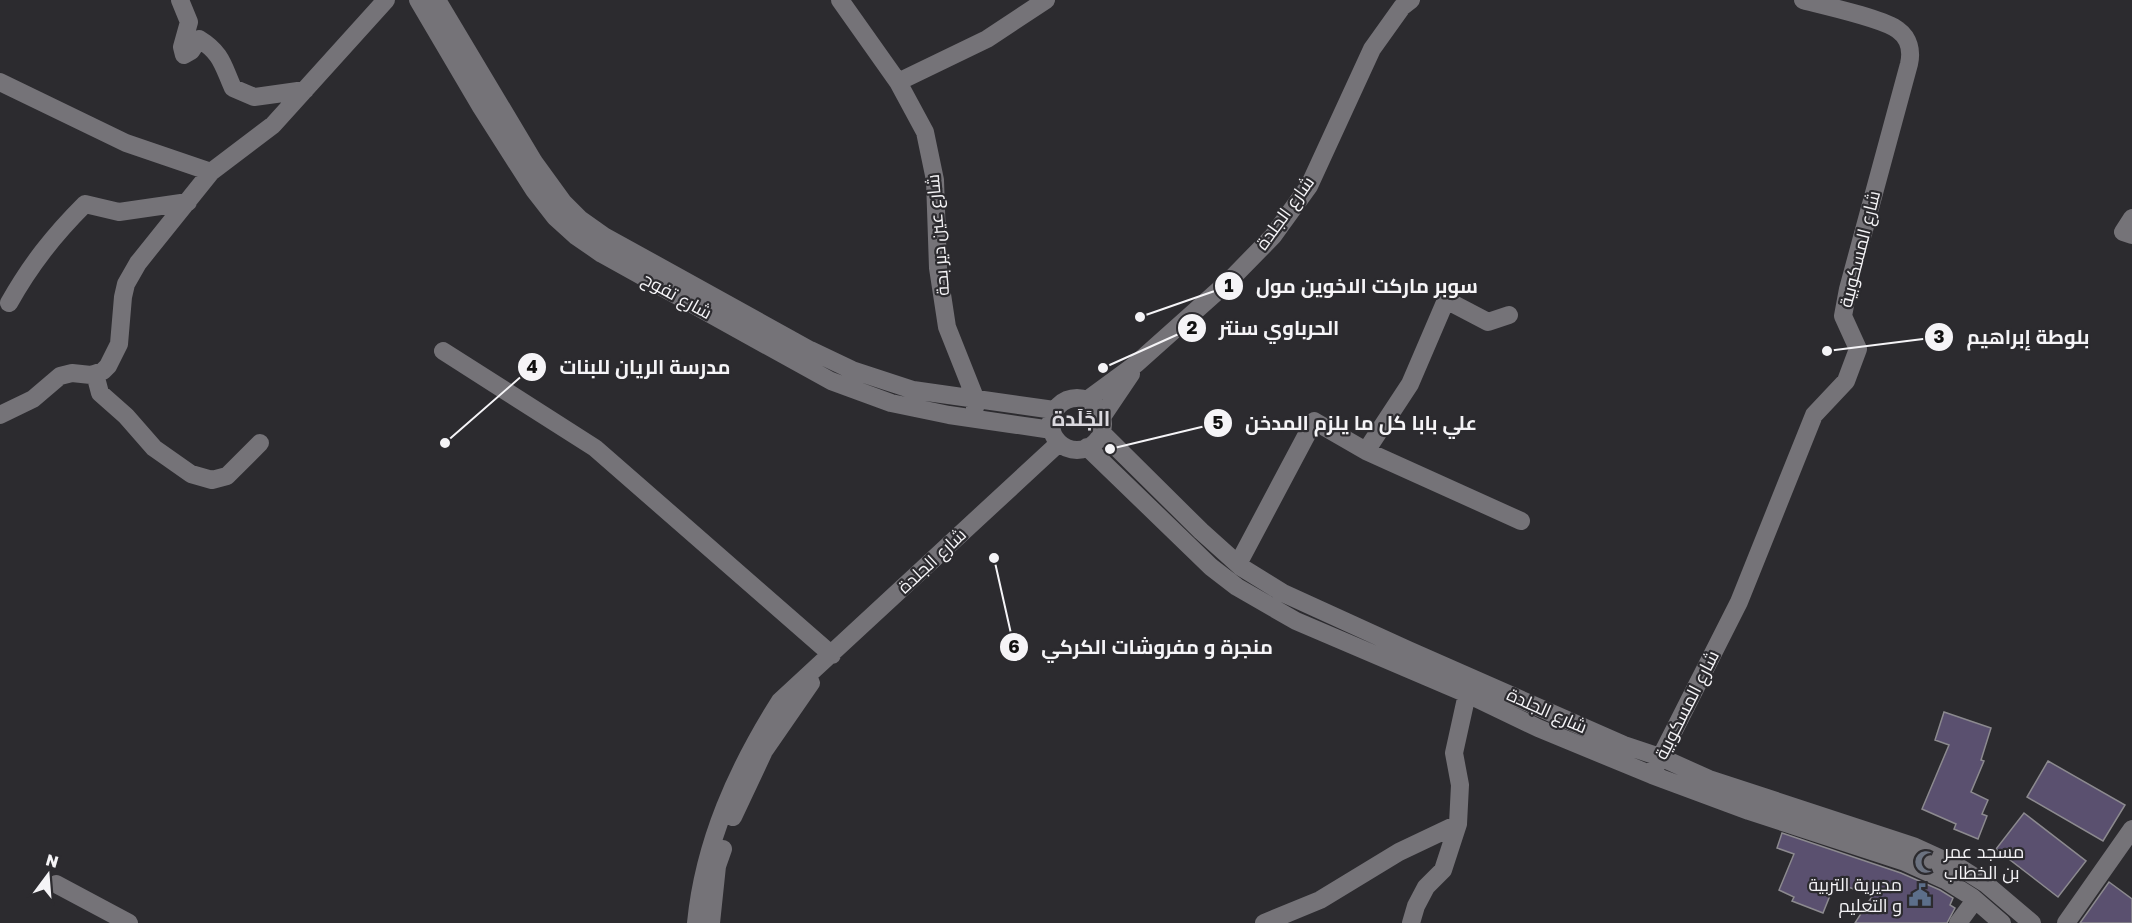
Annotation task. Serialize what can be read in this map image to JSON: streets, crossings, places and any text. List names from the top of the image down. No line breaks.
{"streets":{"street":["شارع الجلدة","شارع عين دير بحة","شارع المسكوبية","شارع تفوح"]},"crossings":[["شارع الجلدة","شارع المسكوبية"],["شارع الجلدة","شارع تفوح"],["شارع عين دير بحة","شارع تفوح"]],"districts":["الجًلَدة"],"places":{"other":["سوبر ماركت الاخوين مول","بلوطة إبراهيم","الحرباوي سنتر","مدرسة الريان للبنات","علي بابا كل ما يلزم المدخن","منجرة و مفروشات الكركي"],"mosque":["مسجد عمر بن الخطاب"],"public building":["مديرية التربية و التعليم"]},"north":"top"}
